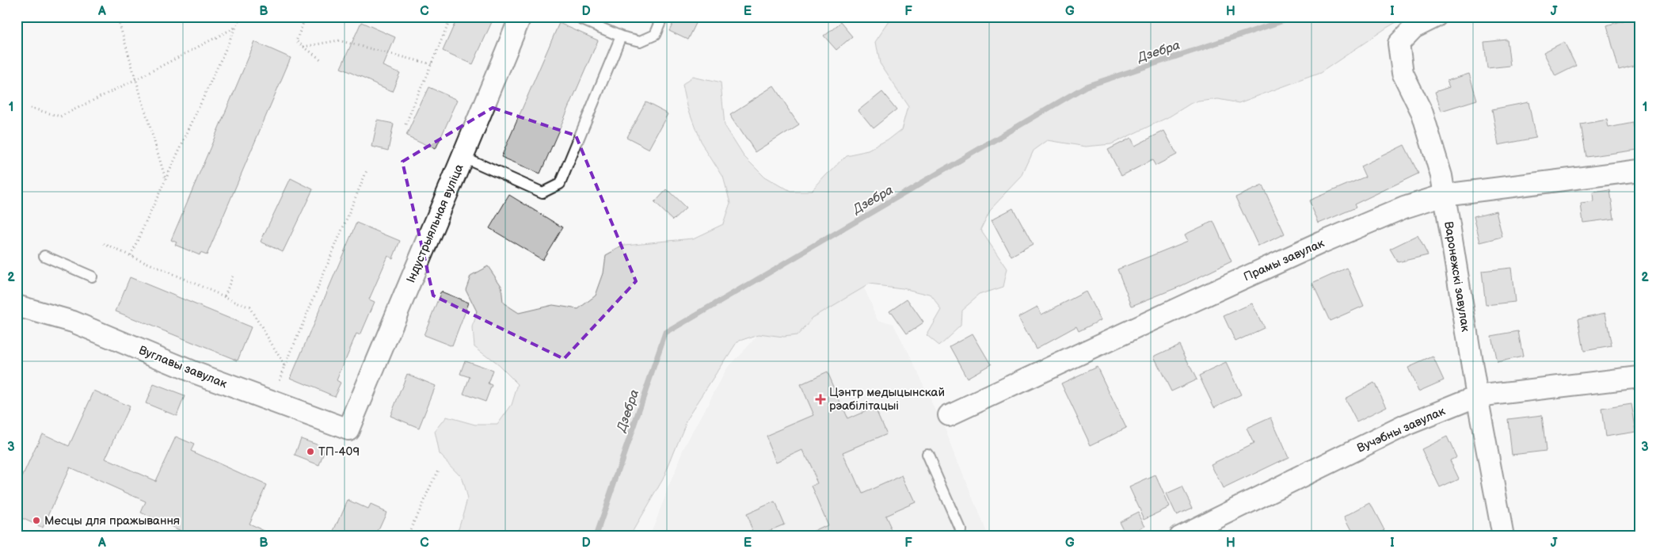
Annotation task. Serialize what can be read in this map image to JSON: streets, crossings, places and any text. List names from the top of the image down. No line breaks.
{"streets":{"street":["Індустрыяльная вуліца","Прамы завулак","Варонежскі завулак","Вуглавы завулак","Вучэбны завулак"]},"crossings":[["Індустрыяльная вуліца","Вуглавы завулак"],["Прамы завулак","Варонежскі завулак"],["Варонежскі завулак","Вучэбны завулак"]],"water":["Дзебра"],"places":{"health":["Цэнтр медыцынскай рэабілітацыі"],"other":["ТП-409","Месцы для пражывання"]},"grid":{"columns":["A","B","C","D","E","F","G","H","I","J"],"rows":["1","2","3"]}}
